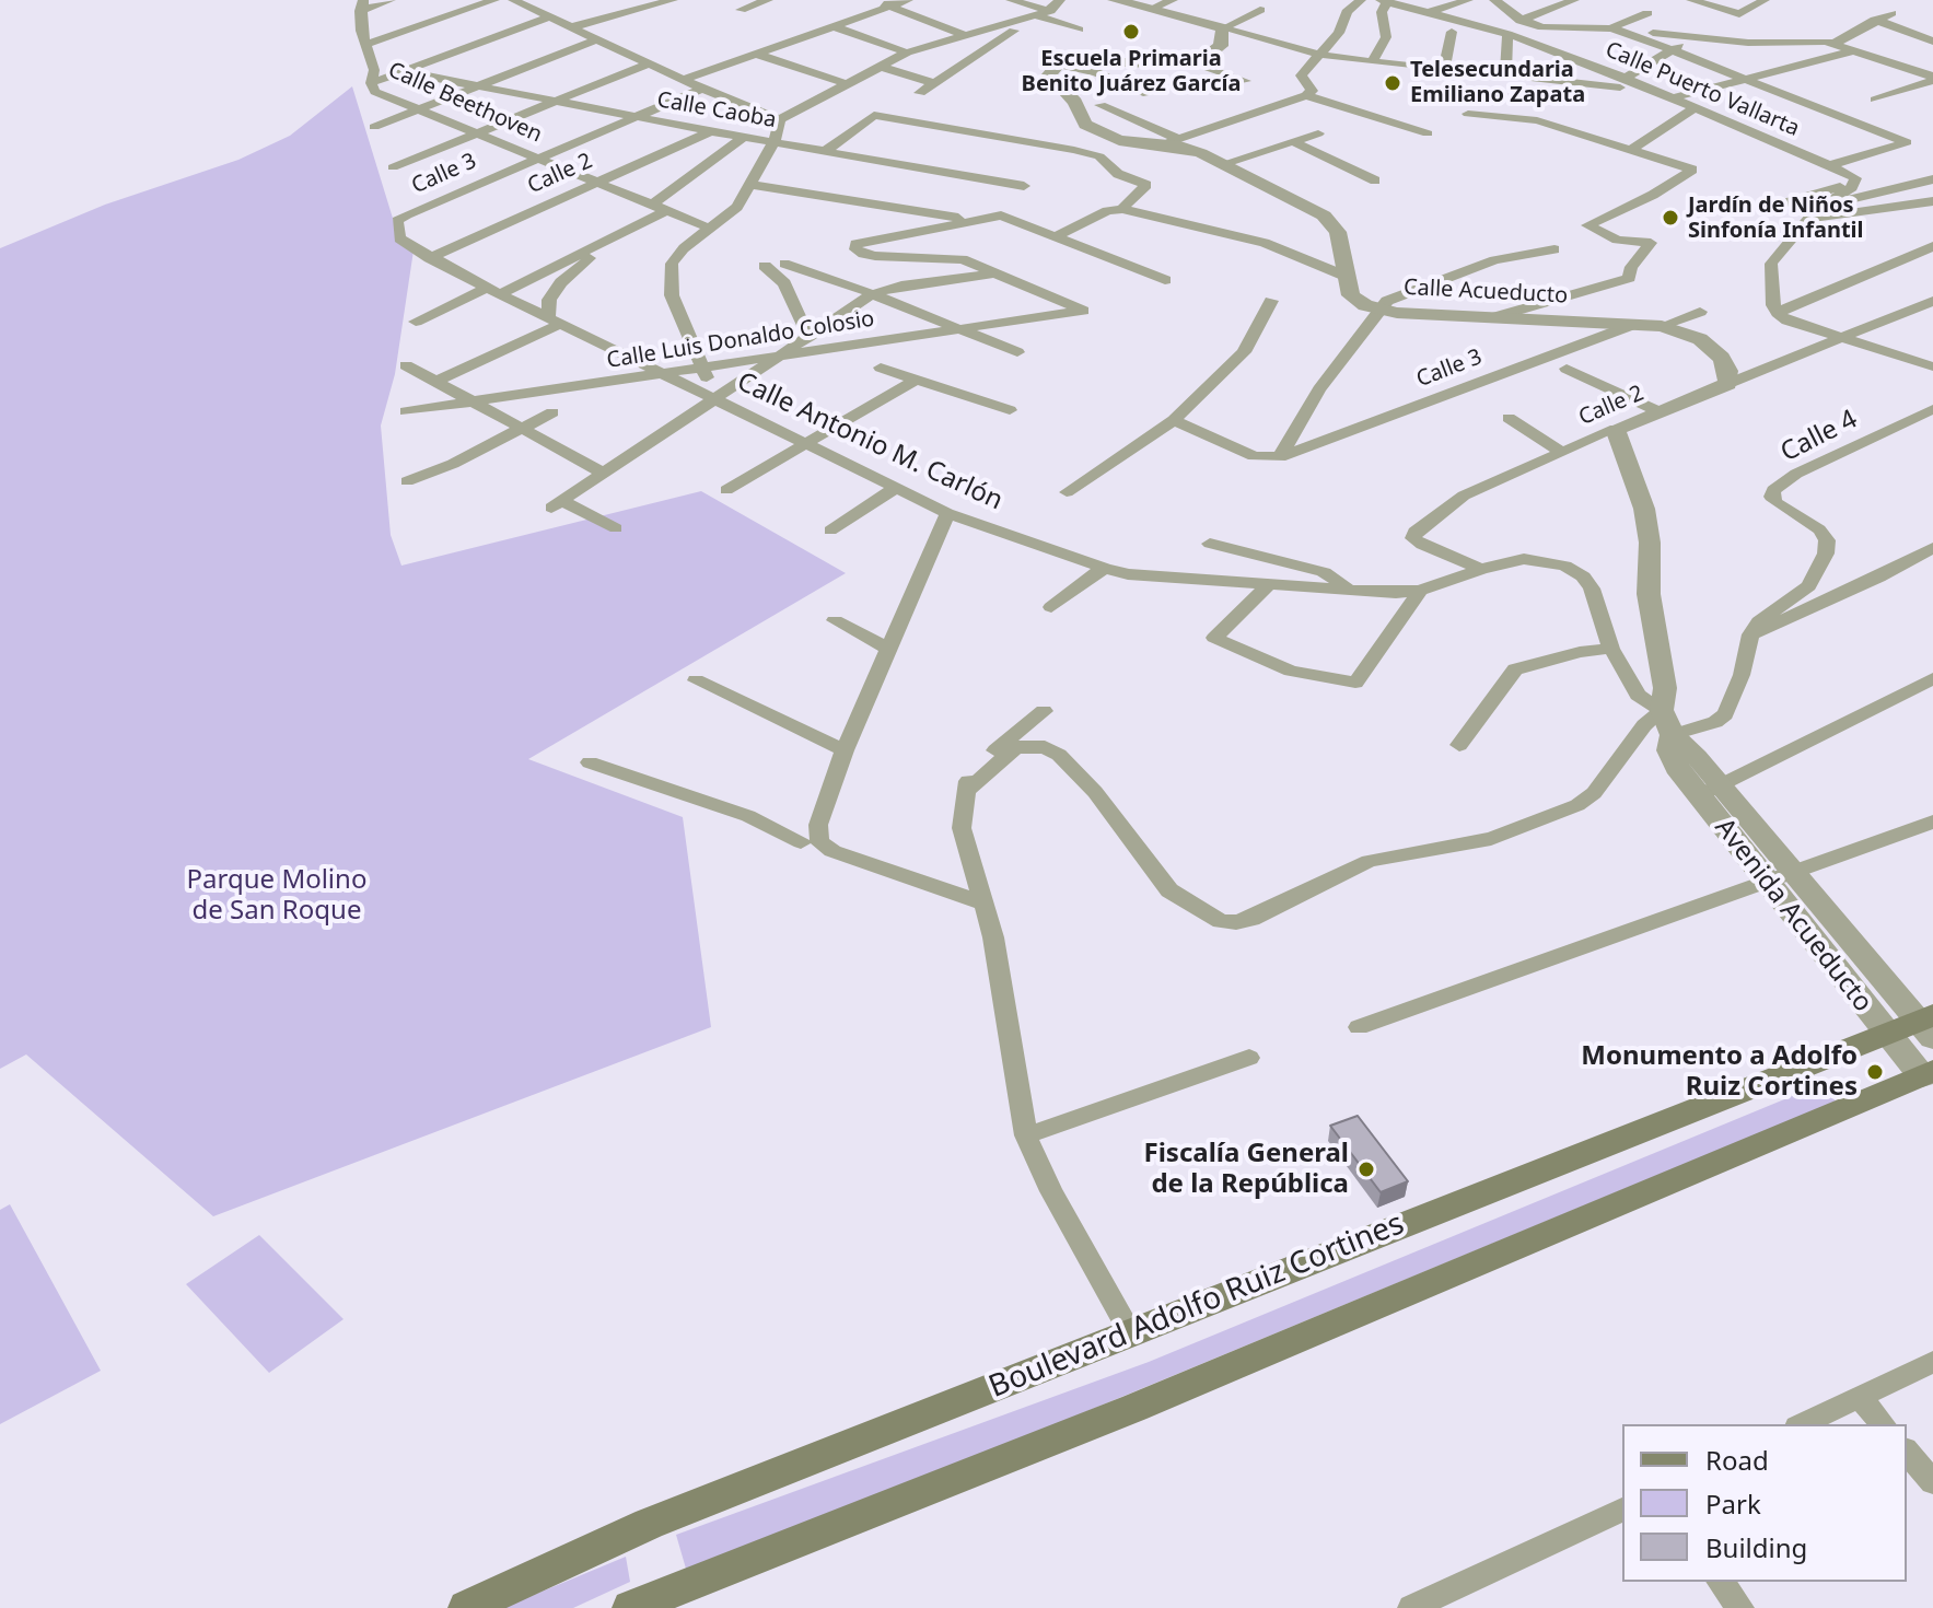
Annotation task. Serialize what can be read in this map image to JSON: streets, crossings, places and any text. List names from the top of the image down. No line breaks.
{"streets":{"main road":["Boulevard Adolfo Ruiz Cortines"],"street":["Calle Puerto Vallarta","Calle Beethoven","Calle Caoba","Calle 3","Calle 2","Calle Acueducto","Calle Luis Donaldo Colosio","Calle 4","Calle Antonio M. Carlón","Avenida Acueducto"]},"crossings":[["Calle Beethoven","Calle 3"],["Calle Beethoven","Calle 2"],["Calle Caoba","Calle 3"],["Calle Caoba","Calle 2"],["Calle 3","Calle Acueducto"],["Calle 3","Calle Antonio M. Carlón"],["Calle 2","Calle Acueducto"],["Calle 2","Calle Antonio M. Carlón"],["Calle 2","Avenida Acueducto"],["Calle Luis Donaldo Colosio","Calle Antonio M. Carlón"],["Calle Antonio M. Carlón","Avenida Acueducto"],["Avenida Acueducto","Boulevard Adolfo Ruiz Cortines"]],"parks":["Parque Molino de San Roque"],"places":["Escuela Primaria Benito Juárez García","Telesecundaria Emiliano Zapata","Jardín de Niños Sinfonía Infantil","Monumento a Adolfo Ruiz Cortines","Fiscalía General de la República"],"legend":["Road","Park","Building"]}
